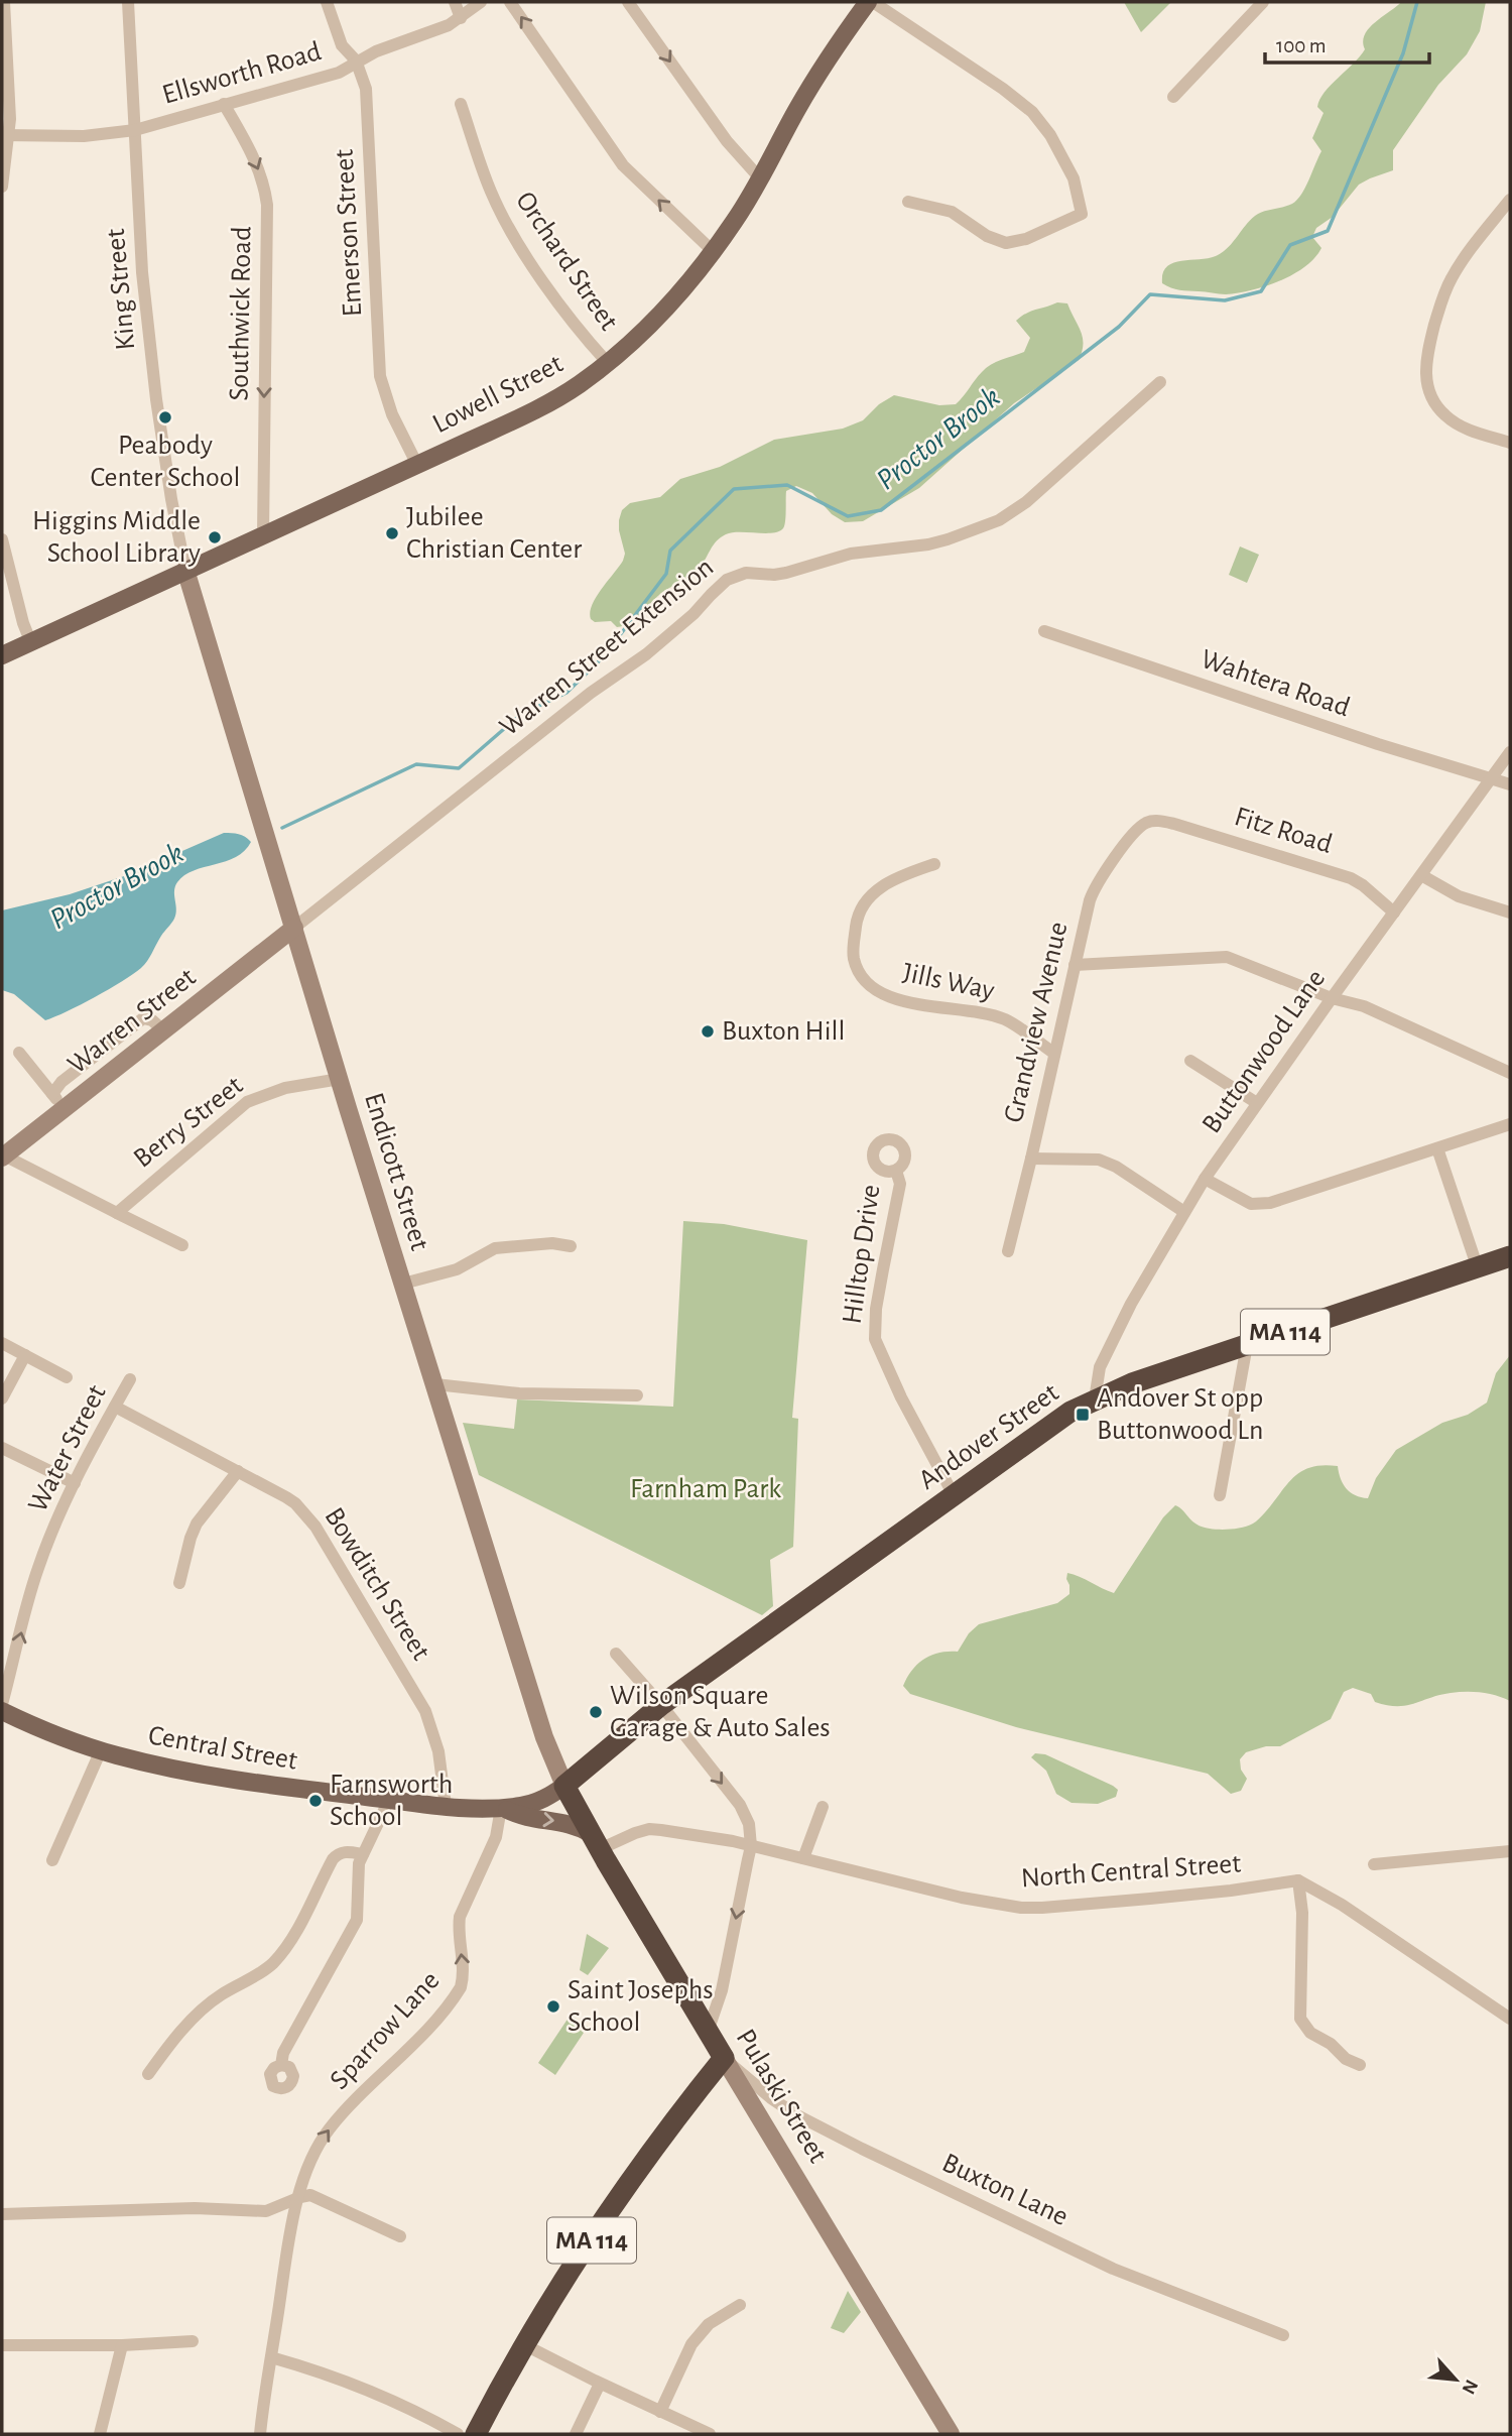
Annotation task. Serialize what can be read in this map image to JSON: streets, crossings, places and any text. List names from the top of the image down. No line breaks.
{"streets":{"highway":["MA 114","Andover Street","Pulaski Street"],"main road":["Lowell Street","Central Street"],"street":["Ellsworth Road","Emerson Street","Orchard Street","King Street","Southwick Road","Warren Street Extension","Wahtera Road","Fitz Road","Jills Way","Warren Street","Grandview Avenue","Buttonwood Lane","Berry Street","Endicott Street","Hilltop Drive","Water Street","Bowditch Street","North Central Street","Sparrow Lane","Buxton Lane"]},"crossings":[["Ellsworth Road","Emerson Street"],["Ellsworth Road","King Street"],["Ellsworth Road","Southwick Road"],["Emerson Street","Lowell Street"],["Orchard Street","Lowell Street"],["King Street","Lowell Street"],["King Street","Endicott Street"],["Southwick Road","Lowell Street"],["Lowell Street","Endicott Street"],["Warren Street Extension","Warren Street"],["Warren Street Extension","Endicott Street"],["Wahtera Road","Buttonwood Lane"],["Fitz Road","Grandview Avenue"],["Fitz Road","Buttonwood Lane"],["Jills Way","Grandview Avenue"],["Warren Street","Endicott Street"],["Buttonwood Lane","Andover Street"],["Berry Street","Endicott Street"],["Endicott Street","Andover Street"],["Endicott Street","Central Street"],["Endicott Street","Pulaski Street"],["Hilltop Drive","Andover Street"],["MA 114","Pulaski Street"],["MA 114","Buxton Lane"],["Andover Street","Central Street"],["Andover Street","Pulaski Street"],["Water Street","Bowditch Street"],["Bowditch Street","Central Street"],["Central Street","Sparrow Lane"],["Central Street","Pulaski Street"],["North Central Street","Pulaski Street"],["Pulaski Street","Buxton Lane"]],"one_way":["Southwick Road","Water Street"],"water":["Proctor Brook"],"parks":["Farnham Park"],"places":{"other":["Peabody Center School","Jubilee Christian Center","Higgins Middle School Library","Buxton Hill","Wilson Square Garage & Auto Sales","Farnsworth School","Saint Josephs School"],"transit":["Andover St opp Buttonwood Ln"]},"scale_bar":"100 m","north":"bottom right"}
